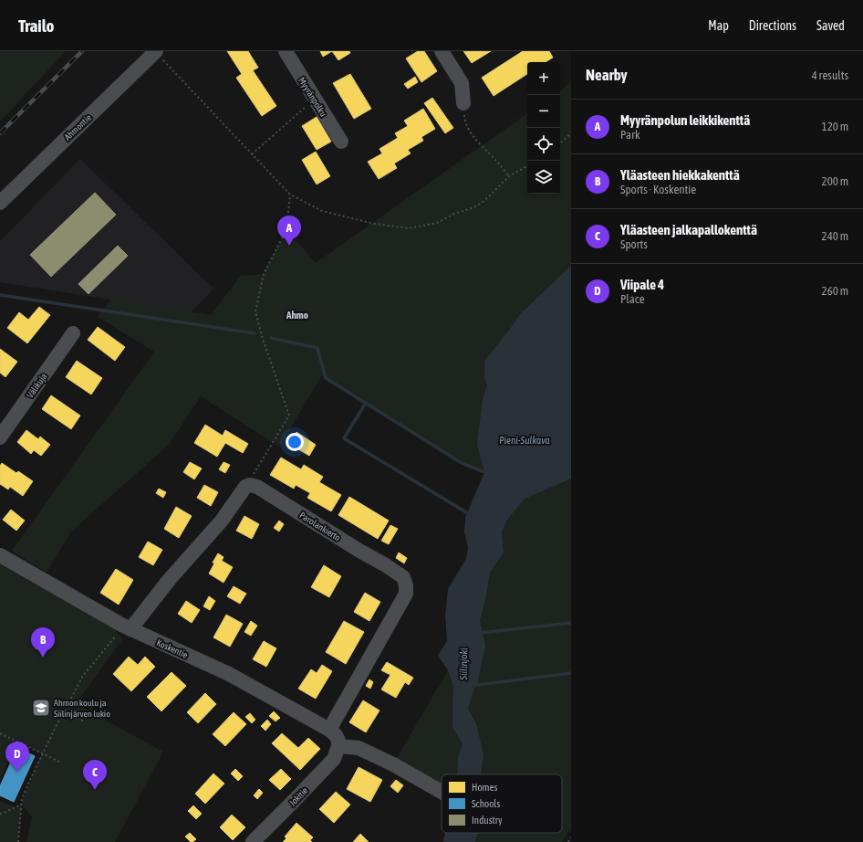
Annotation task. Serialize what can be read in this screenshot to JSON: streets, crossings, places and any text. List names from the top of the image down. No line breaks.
{"streets":{"street":["Myyränpolku","Ahmontie","Välikuja","Parolankierto","Koskentie","Jokitie"]},"crossings":[["Parolankierto","Koskentie"],["Koskentie","Jokitie"]],"districts":["Ahmo"],"water":["Pieni-Sulkava","Siilinjoki"],"places":{"school or university":["Ahmon koulu ja Siilinjärven lukio"]},"legend":["Homes","Schools","Industry"],"page":{"header":"Trailo","nav":["Map","Directions","Saved"],"heading":["Nearby","4 results"],"map_buttons":["+","−"],"list":[{"mark":"A","name":"Myyränpolun leikkikenttä","note":"Park","value":"120 m"},{"mark":"B","name":"Yläasteen hiekkakenttä","note":"Sports · Koskentie","value":"200 m"},{"mark":"C","name":"Yläasteen jalkapallokenttä","note":"Sports","value":"240 m"},{"mark":"D","name":"Viipale 4","note":"Place","value":"260 m"}],"pins":["A","B","D","C"]}}
